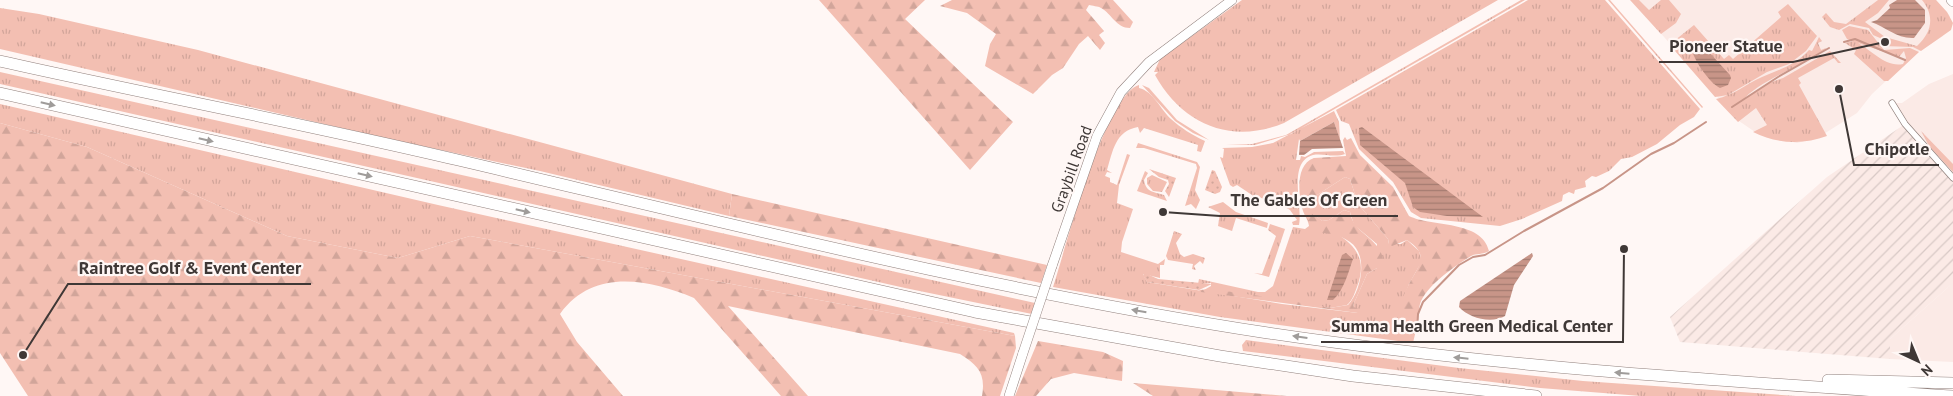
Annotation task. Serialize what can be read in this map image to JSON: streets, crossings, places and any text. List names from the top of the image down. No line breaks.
{"streets":{"street":["Graybill Road"]},"places":["Pioneer Statue","Chipotle","The Gables Of Green","Summa Health Green Medical Center","Raintree Golf & Event Center"],"north":"bottom right"}
